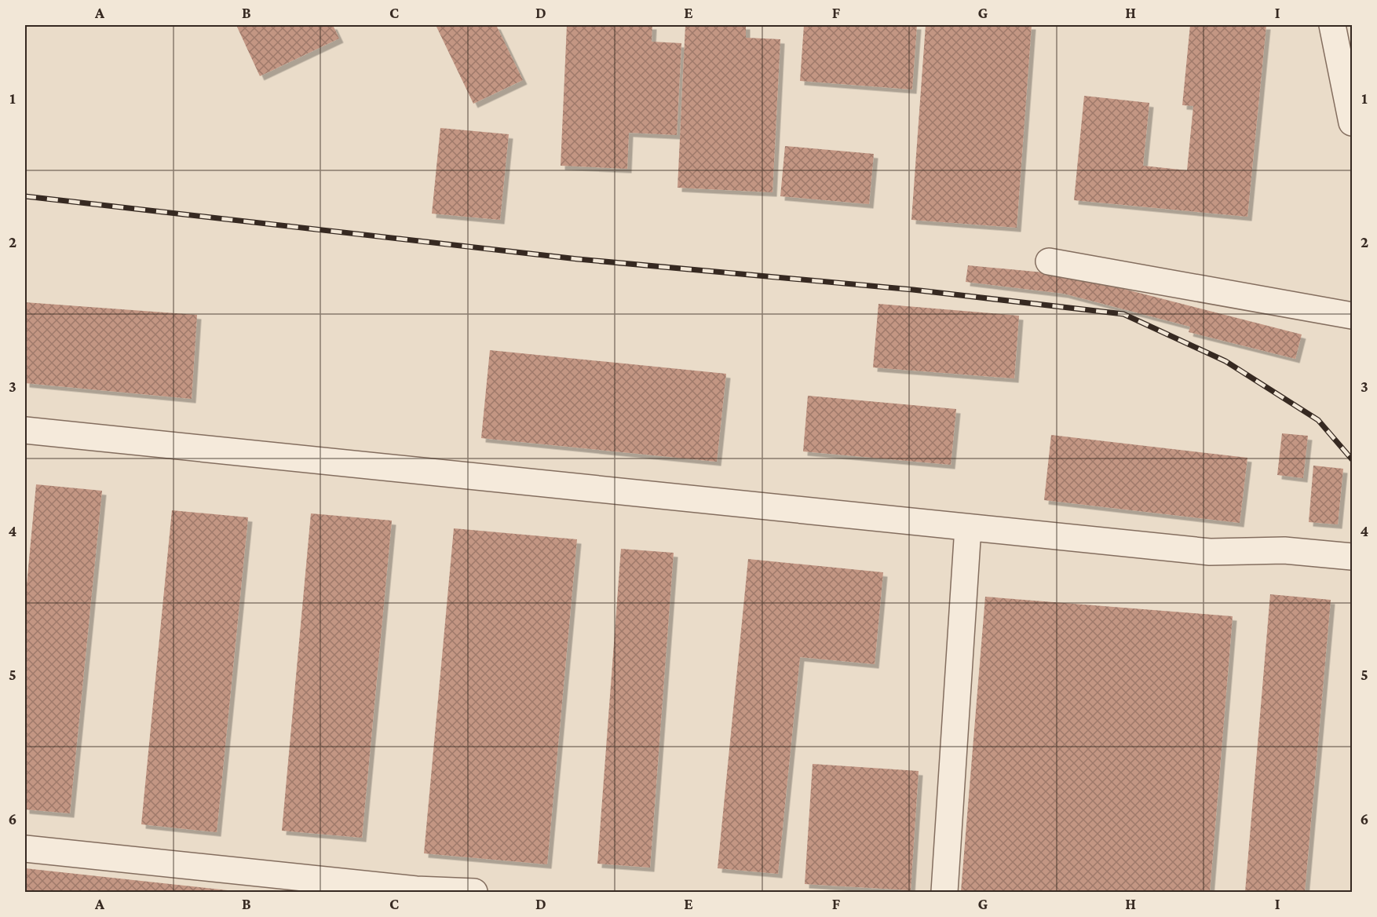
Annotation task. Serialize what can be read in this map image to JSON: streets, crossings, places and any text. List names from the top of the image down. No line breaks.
{"grid":{"columns":["A","B","C","D","E","F","G","H","I"],"rows":["1","2","3","4","5","6"]}}
